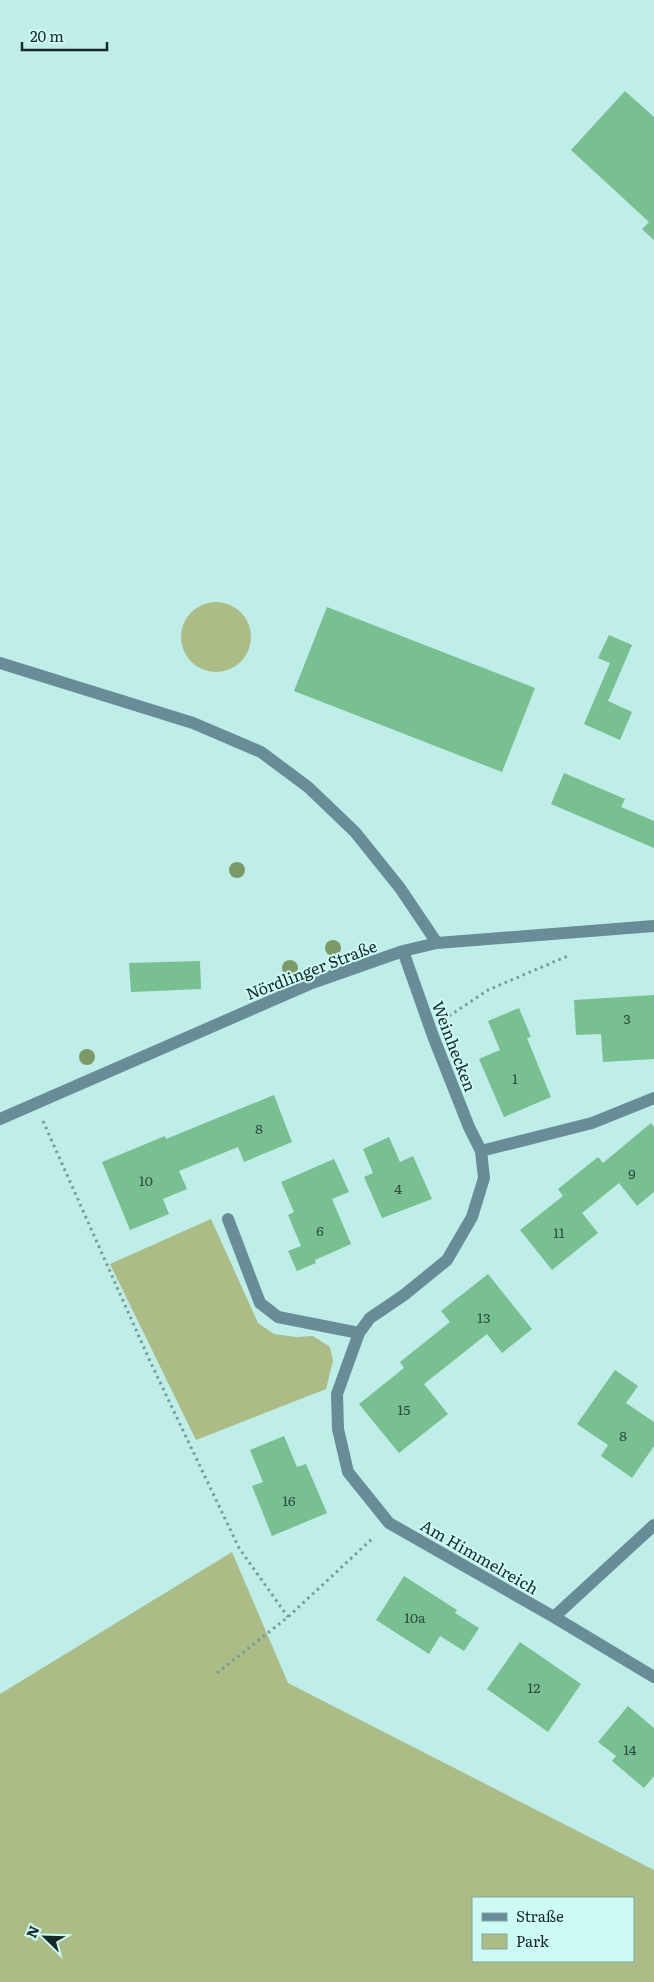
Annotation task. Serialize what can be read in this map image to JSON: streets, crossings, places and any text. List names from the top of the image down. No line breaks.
{"streets":{"street":["Nördlinger Straße","Weinhecken","Am Himmelreich"]},"crossings":[["Nördlinger Straße","Weinhecken"],["Weinhecken","Am Himmelreich"]],"house_numbers":["3","1","8","9","10","4","6","11","13","15","8","16","10a","12","14"],"legend":["Straße","Park"],"scale_bar":"20 m","north":"top left"}
